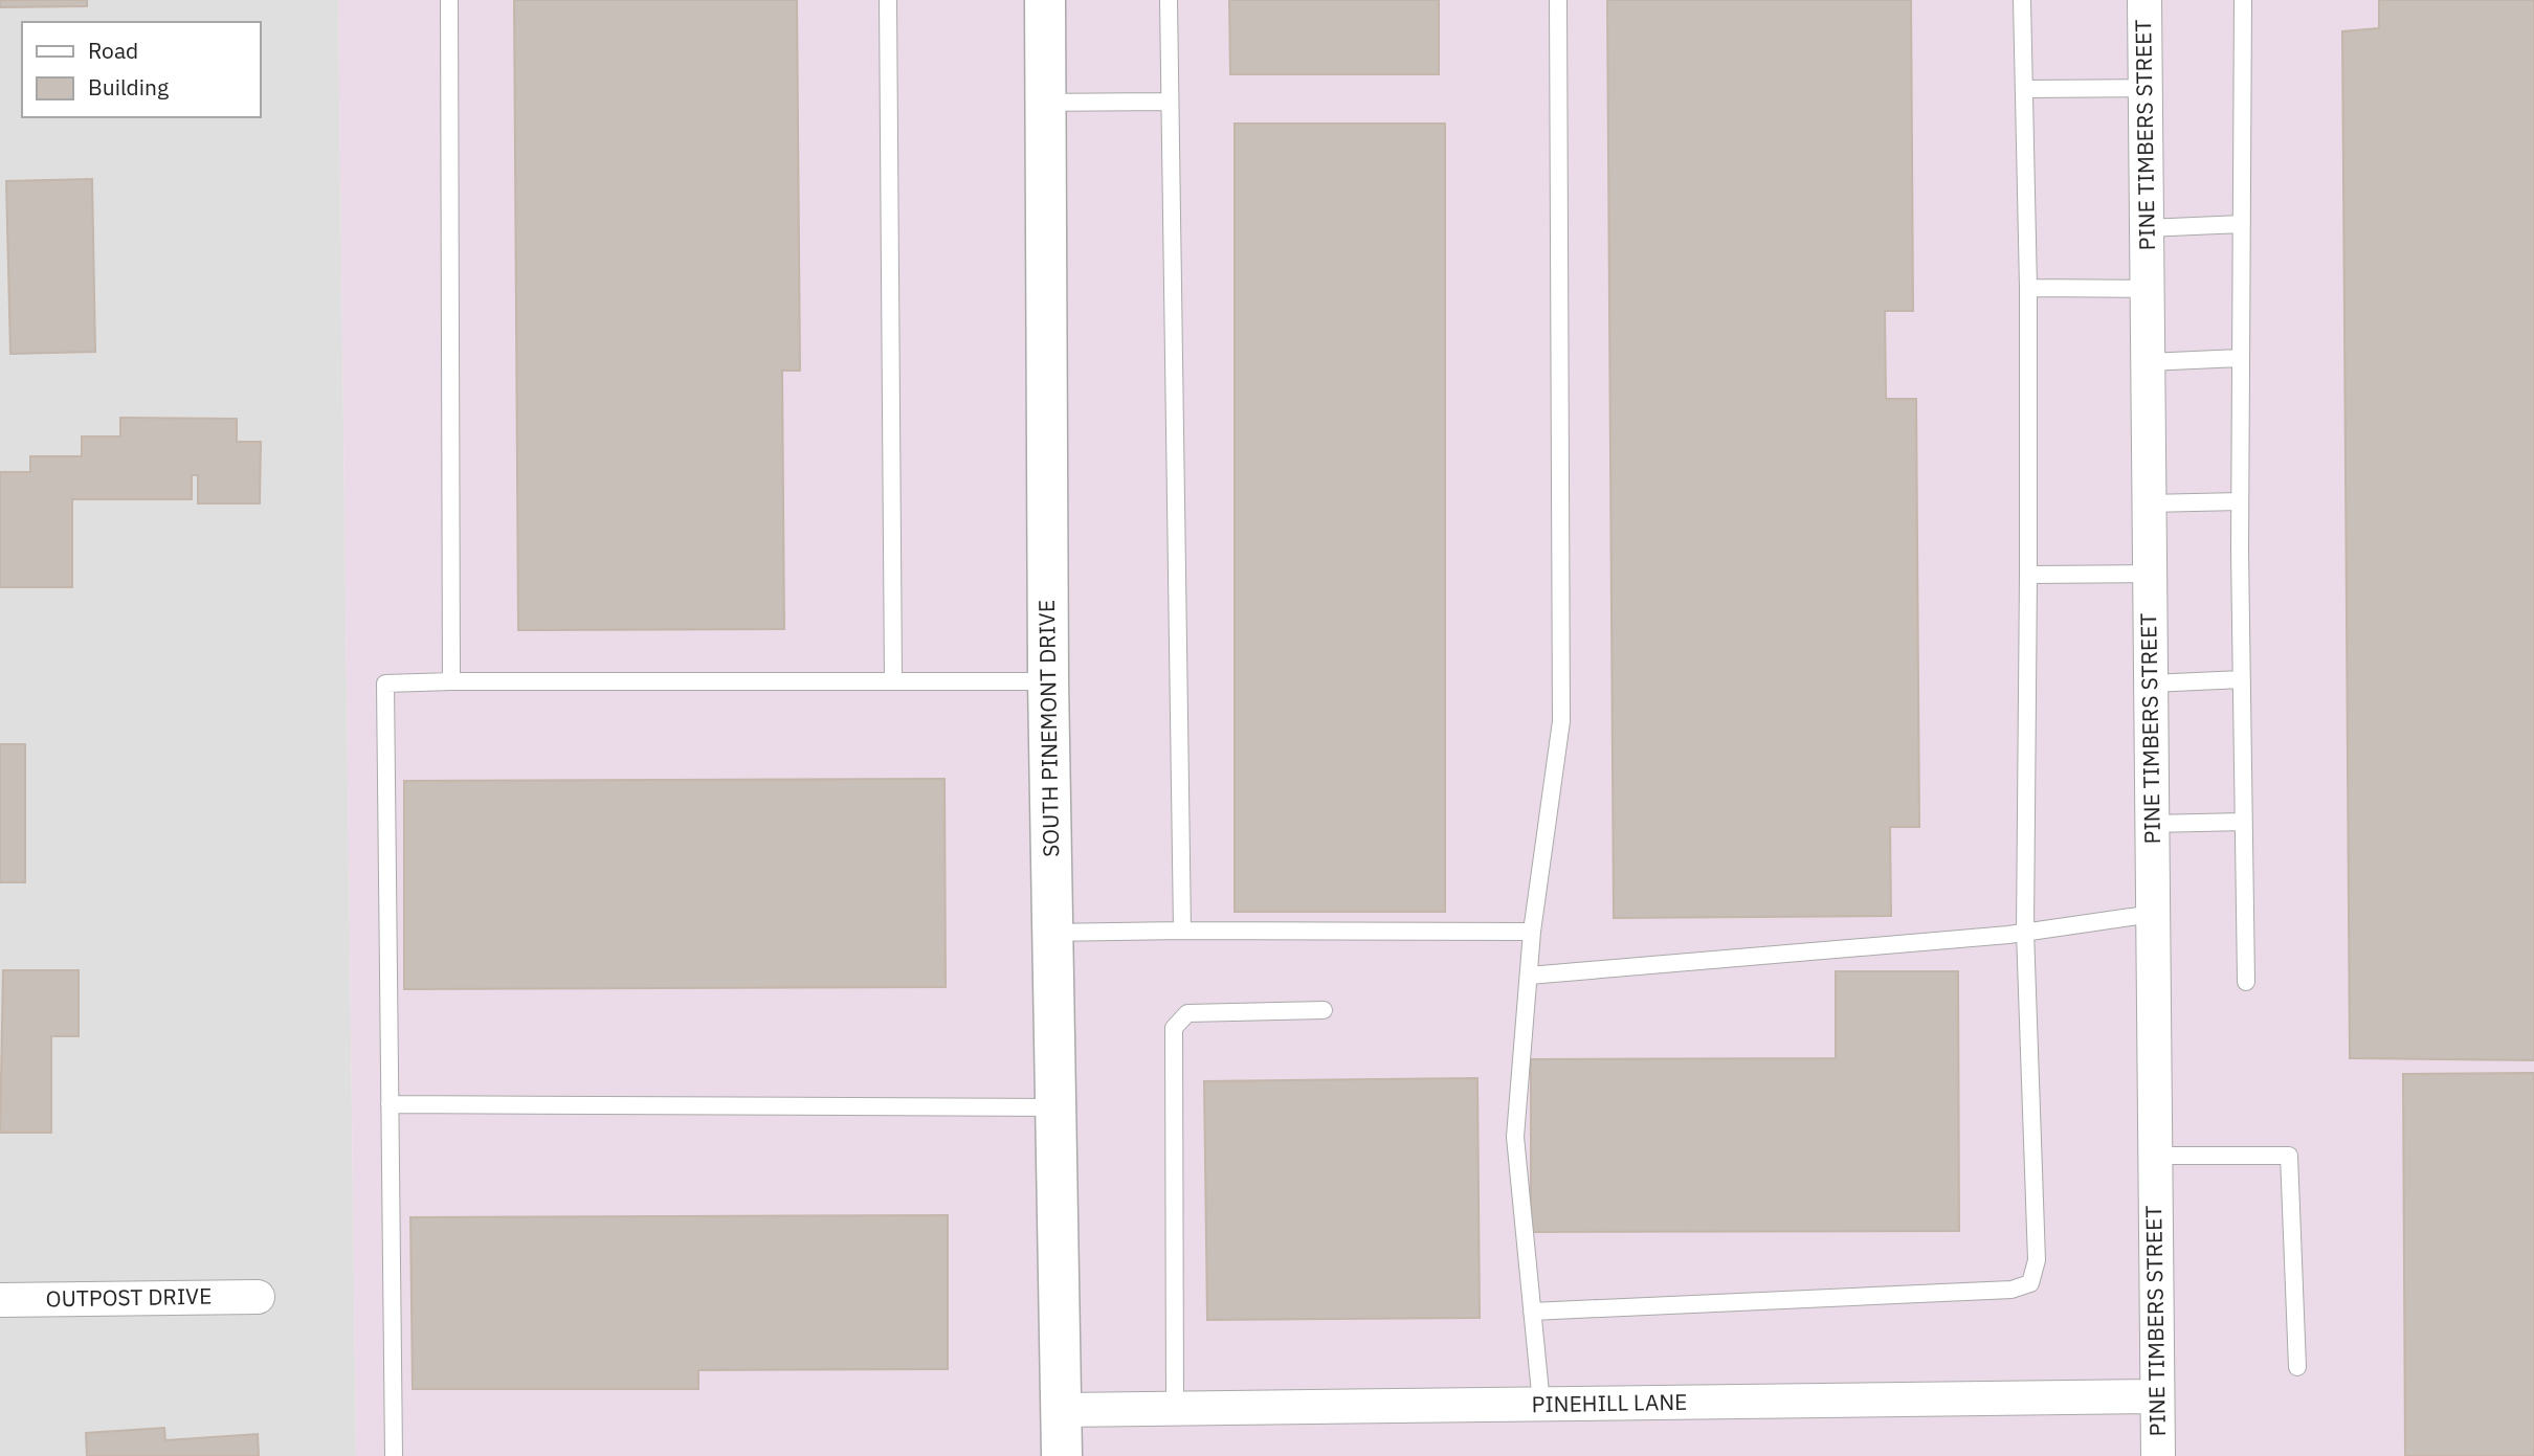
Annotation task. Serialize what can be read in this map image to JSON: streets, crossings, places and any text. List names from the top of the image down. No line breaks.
{"streets":{"street":["PINE TIMBERS STREET","SOUTH PINEMONT DRIVE","OUTPOST DRIVE","PINEHILL LANE"]},"crossings":[["PINE TIMBERS STREET","PINEHILL LANE"],["SOUTH PINEMONT DRIVE","PINEHILL LANE"]],"legend":["Road","Building"]}
